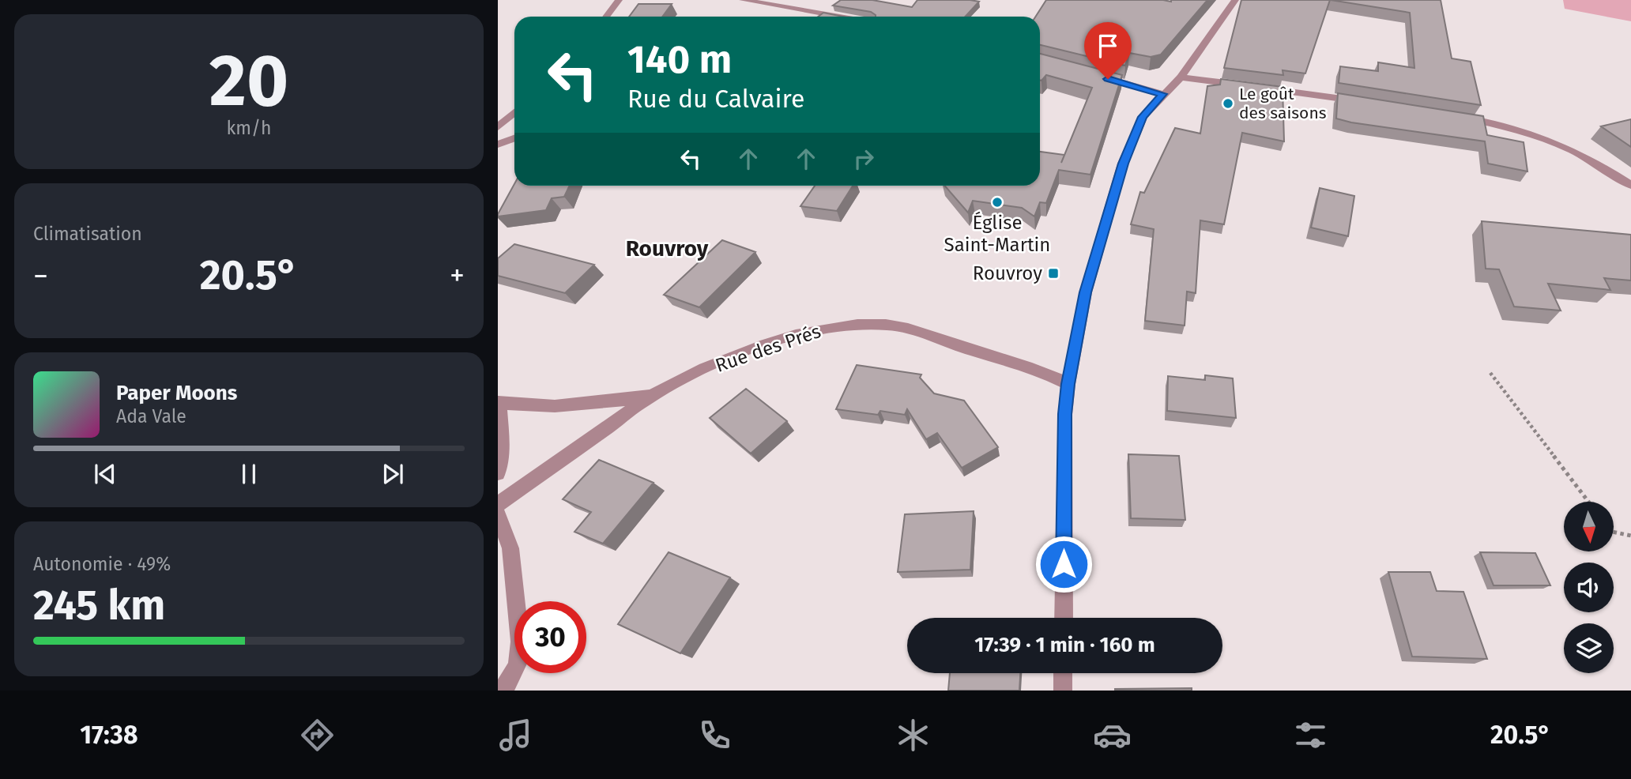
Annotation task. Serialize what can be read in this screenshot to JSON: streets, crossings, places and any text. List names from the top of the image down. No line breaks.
{"streets":{"street":["Rue des Prés"]},"districts":["Rouvroy"],"places":{"other":["Le goût des saisons","Église Saint-Martin"],"transit":["Rouvroy"]},"north":"bottom","page":{"tile":[["20","km/h"],"Climatisation",["Autonomie · 49%","245 km"]],"turn":["140 m","Rue du Calvaire"],"heat":["−","20.5°","+"],"song":["Paper Moons","Ada Vale"],"limit":"30","trip":"17:39 · 1 min · 160 m","tabs":["17:38","20.5°"]}}
